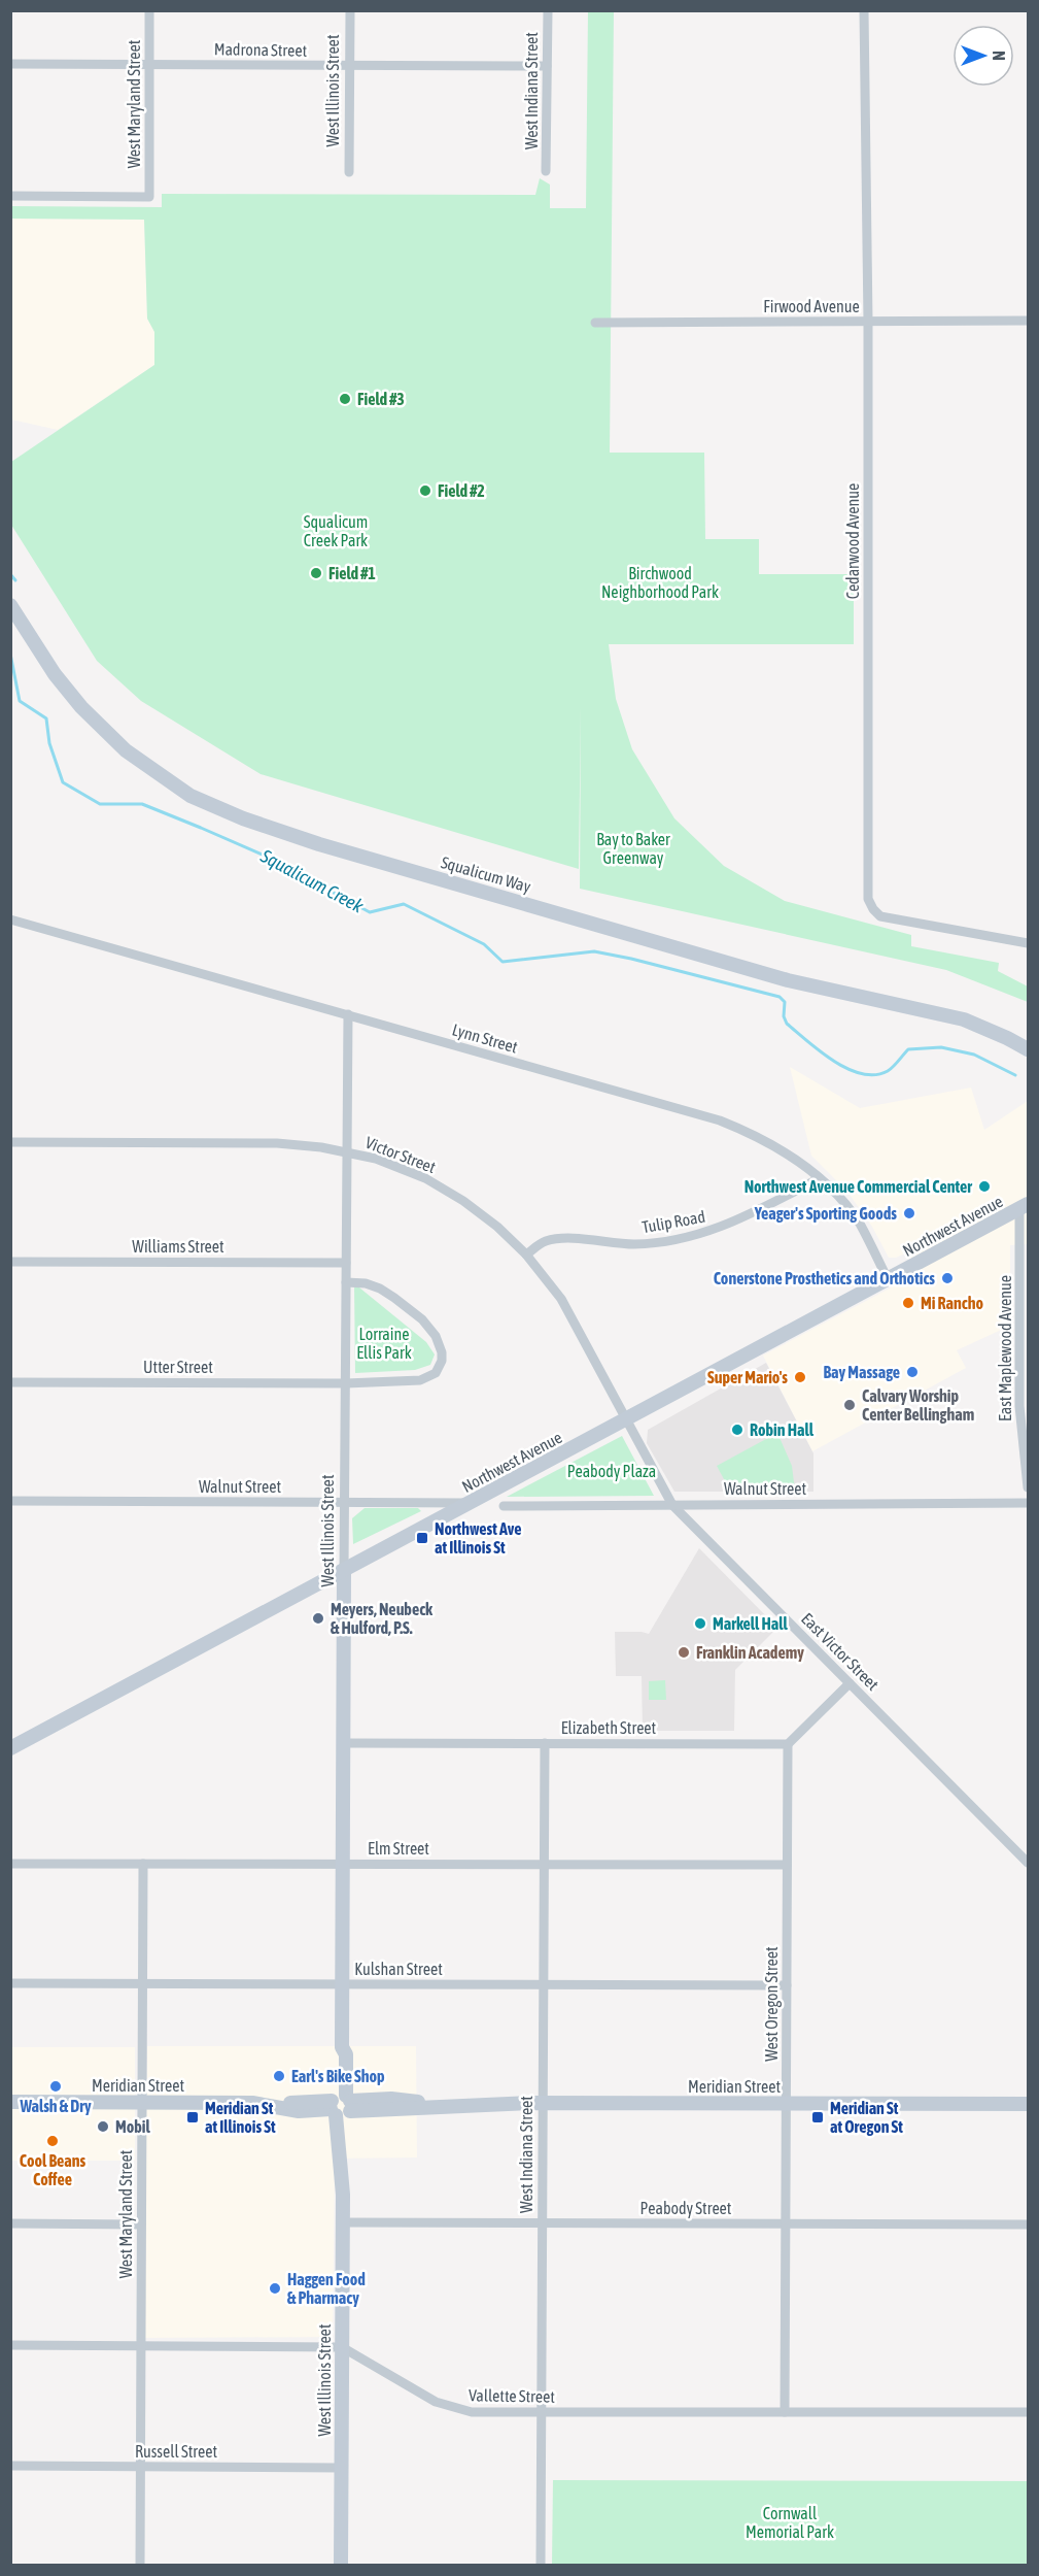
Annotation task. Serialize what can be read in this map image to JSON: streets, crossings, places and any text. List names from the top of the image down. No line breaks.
{"streets":{"main road":["West Illinois Street","Squalicum Way","Northwest Avenue","Meridian Street"],"street":["Madrona Street","West Indiana Street","West Maryland Street","Firwood Avenue","Cedarwood Avenue","Lynn Street","Victor Street","Tulip Road","Williams Street","East Maplewood Avenue","Utter Street","Walnut Street","East Victor Street","Elizabeth Street","Elm Street","Kulshan Street","West Oregon Street","Peabody Street","Vallette Street","Russell Street"]},"crossings":[["Madrona Street","West Illinois Street"],["Madrona Street","West Indiana Street"],["Madrona Street","West Maryland Street"],["West Illinois Street","Lynn Street"],["West Illinois Street","Victor Street"],["West Illinois Street","Northwest Avenue"],["West Illinois Street","Williams Street"],["West Illinois Street","Utter Street"],["West Illinois Street","Walnut Street"],["West Illinois Street","Elizabeth Street"],["West Illinois Street","Elm Street"],["West Illinois Street","Kulshan Street"],["West Illinois Street","Meridian Street"],["West Illinois Street","Peabody Street"],["West Illinois Street","Vallette Street"],["West Illinois Street","Russell Street"],["West Indiana Street","Elizabeth Street"],["West Indiana Street","Elm Street"],["West Indiana Street","Kulshan Street"],["West Indiana Street","Meridian Street"],["West Indiana Street","Peabody Street"],["West Indiana Street","Vallette Street"],["West Maryland Street","Elm Street"],["West Maryland Street","Kulshan Street"],["West Maryland Street","Meridian Street"],["West Maryland Street","Vallette Street"],["West Maryland Street","Russell Street"],["Firwood Avenue","Cedarwood Avenue"],["Lynn Street","Tulip Road"],["Lynn Street","Northwest Avenue"],["Victor Street","Tulip Road"],["Victor Street","Northwest Avenue"],["Victor Street","East Victor Street"],["Northwest Avenue","East Maplewood Avenue"],["Northwest Avenue","Walnut Street"],["Northwest Avenue","East Victor Street"],["Walnut Street","East Victor Street"],["Elizabeth Street","West Oregon Street"],["Elm Street","West Oregon Street"],["Kulshan Street","West Oregon Street"],["West Oregon Street","Meridian Street"],["West Oregon Street","Peabody Street"],["West Oregon Street","Vallette Street"]],"water":["Squalicum Creek"],"parks":["Squalicum Creek Park","Birchwood Neighborhood Park","Bay to Baker Greenway","Lorraine Ellis Park","Peabody Plaza","Cornwall Memorial Park"],"places":{"other":["Field #3","Field #2","Field #1","Northwest Avenue Commercial Center","Yeager's Sporting Goods","Conerstone Prosthetics and Orthotics","Mi Rancho","Bay Massage","Super Mario's","Calvary Worship Center Bellingham","Robin Hall","Meyers, Neubeck & Hulford, P.S.","Markell Hall","Franklin Academy","Earl's Bike Shop","Walsh & Dry","Mobil","Cool Beans Coffee","Haggen Food & Pharmacy"],"transit":["Northwest Ave at Illinois St","Meridian St at Illinois St","Meridian St at Oregon St"]},"north":"right"}
